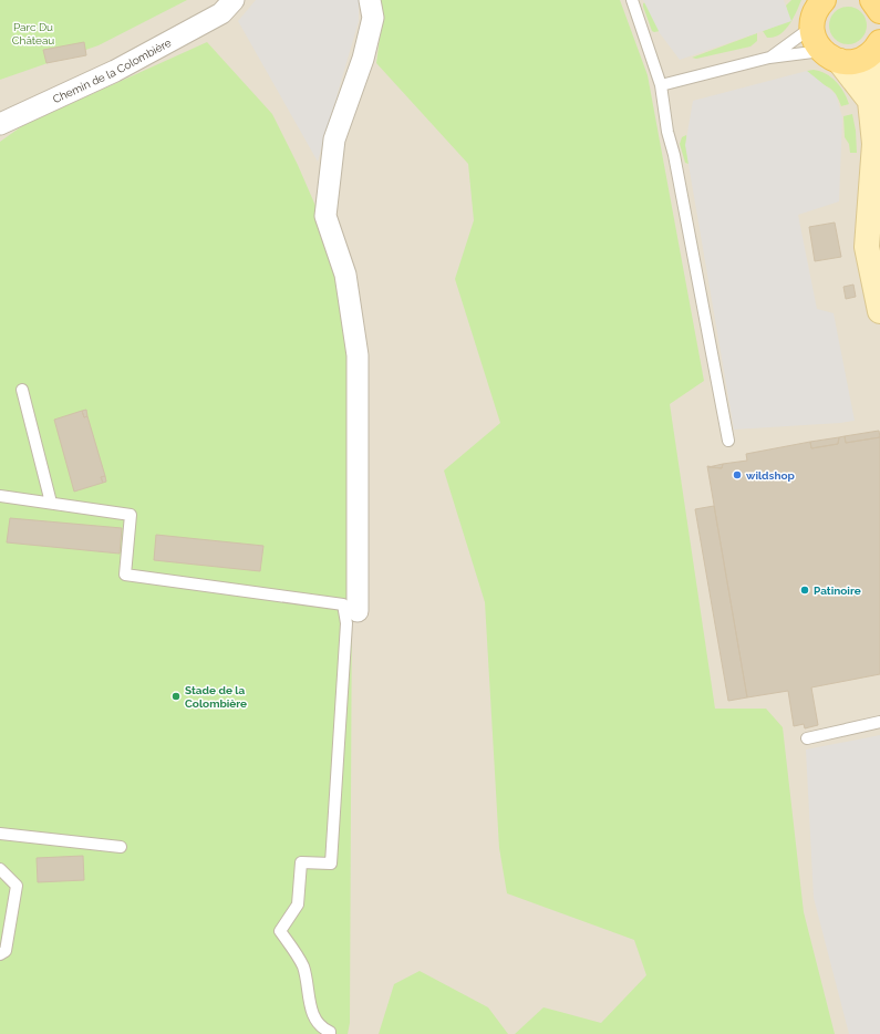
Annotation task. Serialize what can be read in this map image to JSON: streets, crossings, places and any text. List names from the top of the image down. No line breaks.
{"streets":{"street":["Chemin de la Colombière"]},"parks":["Parc Du Château"],"places":["wildshop","Patinoire","Stade de la Colombière"]}
